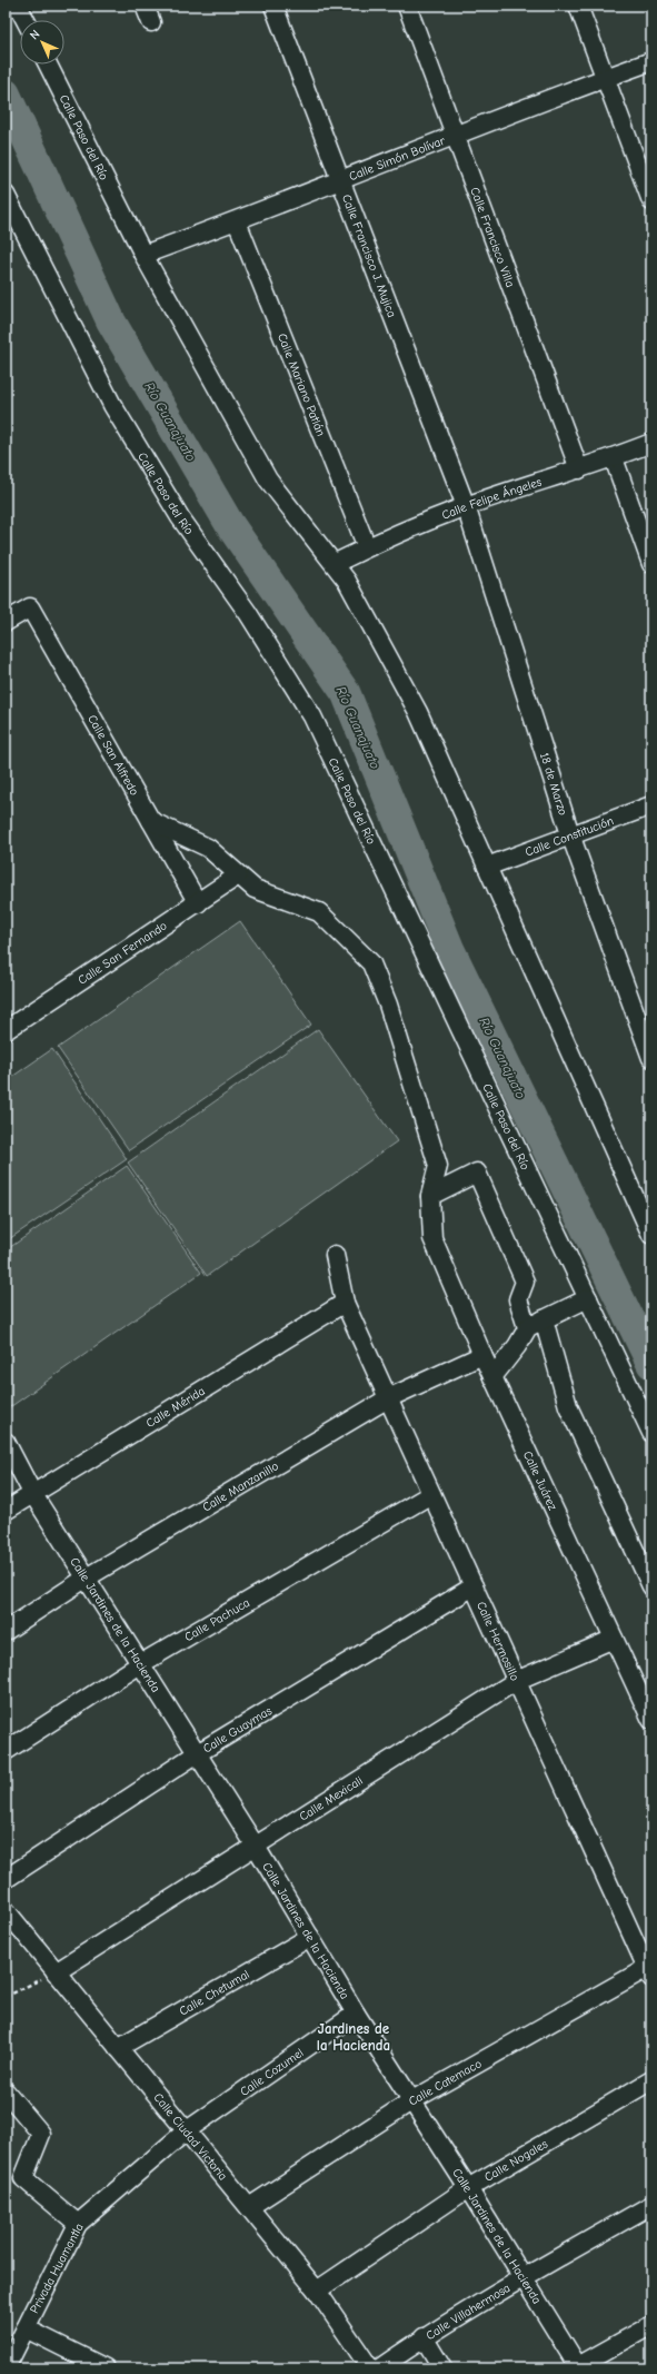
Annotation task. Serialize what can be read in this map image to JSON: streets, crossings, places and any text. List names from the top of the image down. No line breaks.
{"streets":{"street":["Calle Paso del Río","Calle Simón Bolívar","Calle Francisco Villa","Calle Francisco J. Mujica","Calle Mariano Patlán","Calle Felipe Ángeles","Calle San Alfredo","18 de Marzo","Calle Constitución","Calle San Fernando","Calle Mérida","Calle Juárez","Calle Manzanillo","Calle Pachuca","Calle Jardines de la Hacienda","Calle Hermosillo","Calle Guaymas","Calle Mexicali","Calle Chetumal","Calle Cozumel","Calle Catemaco","Calle Ciudad Victoria","Calle Nogales","Privada Huamantla","Calle Villahermosa"]},"crossings":[["Calle Paso del Río","Calle Simón Bolívar"],["Calle Paso del Río","Calle Felipe Ángeles"],["Calle Paso del Río","Calle Constitución"],["Calle Simón Bolívar","Calle Francisco Villa"],["Calle Simón Bolívar","Calle Francisco J. Mujica"],["Calle Simón Bolívar","Calle Mariano Patlán"],["Calle Francisco Villa","Calle Felipe Ángeles"],["Calle Francisco J. Mujica","Calle Felipe Ángeles"],["Calle Francisco J. Mujica","18 de Marzo"],["Calle Mariano Patlán","Calle Felipe Ángeles"],["Calle Felipe Ángeles","18 de Marzo"],["Calle San Alfredo","Calle San Fernando"],["18 de Marzo","Calle Constitución"],["Calle Mérida","Calle Jardines de la Hacienda"],["Calle Mérida","Calle Hermosillo"],["Calle Juárez","Calle Manzanillo"],["Calle Juárez","Calle Mexicali"],["Calle Manzanillo","Calle Jardines de la Hacienda"],["Calle Manzanillo","Calle Hermosillo"],["Calle Pachuca","Calle Jardines de la Hacienda"],["Calle Pachuca","Calle Hermosillo"],["Calle Jardines de la Hacienda","Calle Guaymas"],["Calle Jardines de la Hacienda","Calle Mexicali"],["Calle Jardines de la Hacienda","Calle Chetumal"],["Calle Jardines de la Hacienda","Calle Cozumel"],["Calle Jardines de la Hacienda","Calle Catemaco"],["Calle Jardines de la Hacienda","Calle Nogales"],["Calle Jardines de la Hacienda","Calle Villahermosa"],["Calle Hermosillo","Calle Guaymas"],["Calle Hermosillo","Calle Mexicali"],["Calle Hermosillo","Calle Catemaco"],["Calle Mexicali","Calle Ciudad Victoria"],["Calle Chetumal","Calle Ciudad Victoria"],["Calle Cozumel","Calle Ciudad Victoria"],["Calle Cozumel","Privada Huamantla"],["Calle Catemaco","Calle Ciudad Victoria"],["Calle Ciudad Victoria","Calle Nogales"],["Calle Ciudad Victoria","Privada Huamantla"]],"districts":["Jardines de la Hacienda"],"water":["Río Guanajuato"],"north":"top left"}
